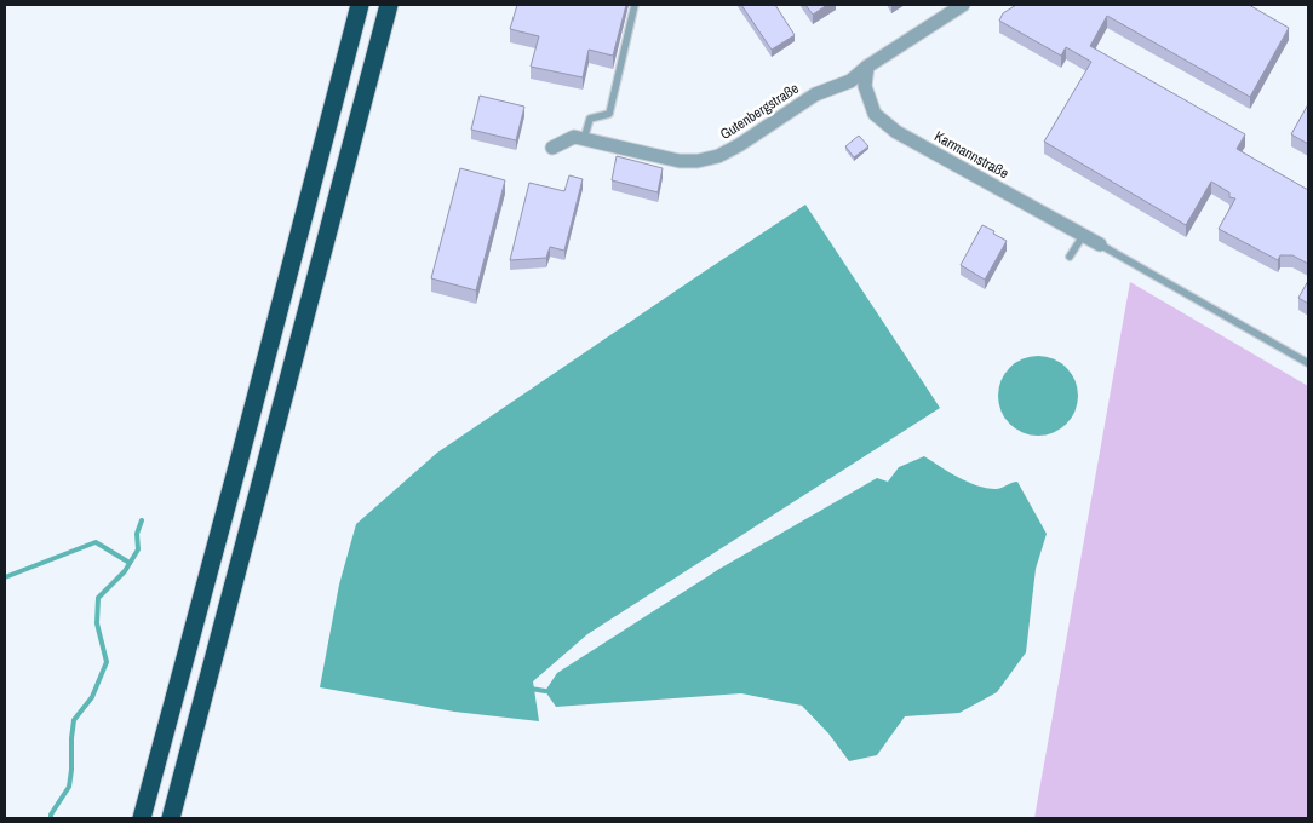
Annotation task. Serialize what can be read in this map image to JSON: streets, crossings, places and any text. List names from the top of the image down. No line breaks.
{"streets":{"street":["Gutenbergstraße","Karmannstraße"]},"crossings":[["Gutenbergstraße","Karmannstraße"]]}
